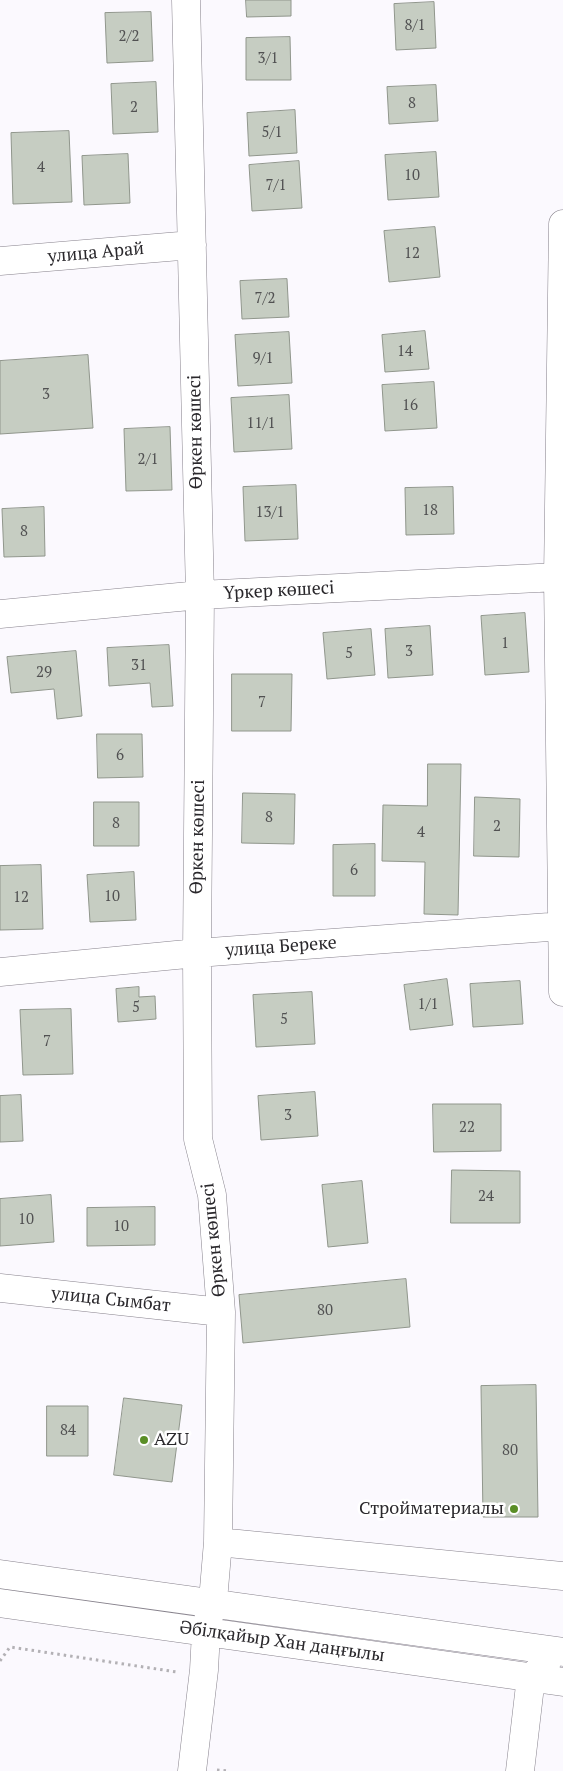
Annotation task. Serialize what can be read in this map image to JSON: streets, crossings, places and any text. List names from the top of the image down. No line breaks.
{"streets":{"street":["улица Арай","Өркен көшесі","Үркер көшесі","улица Береке","улица Сымбат","Әбілқайыр Хан даңғылы"]},"crossings":[["улица Арай","Өркен көшесі"],["Өркен көшесі","Үркер көшесі"],["Өркен көшесі","улица Береке"],["Өркен көшесі","улица Сымбат"],["Өркен көшесі","Әбілқайыр Хан даңғылы"]],"places":["AZU","Стройматериалы"],"house_numbers":["8/1","2/2","3/1","8","2","5/1","4","10","7/1","12","7/2","14","9/1","3","16","11/1","2/1","18","13/1","8","1","3","5","31","29","7","6","8","8","2","4","6","10","12","1/1","5","5","7","3","22","24","10","10","80","84","80"]}
